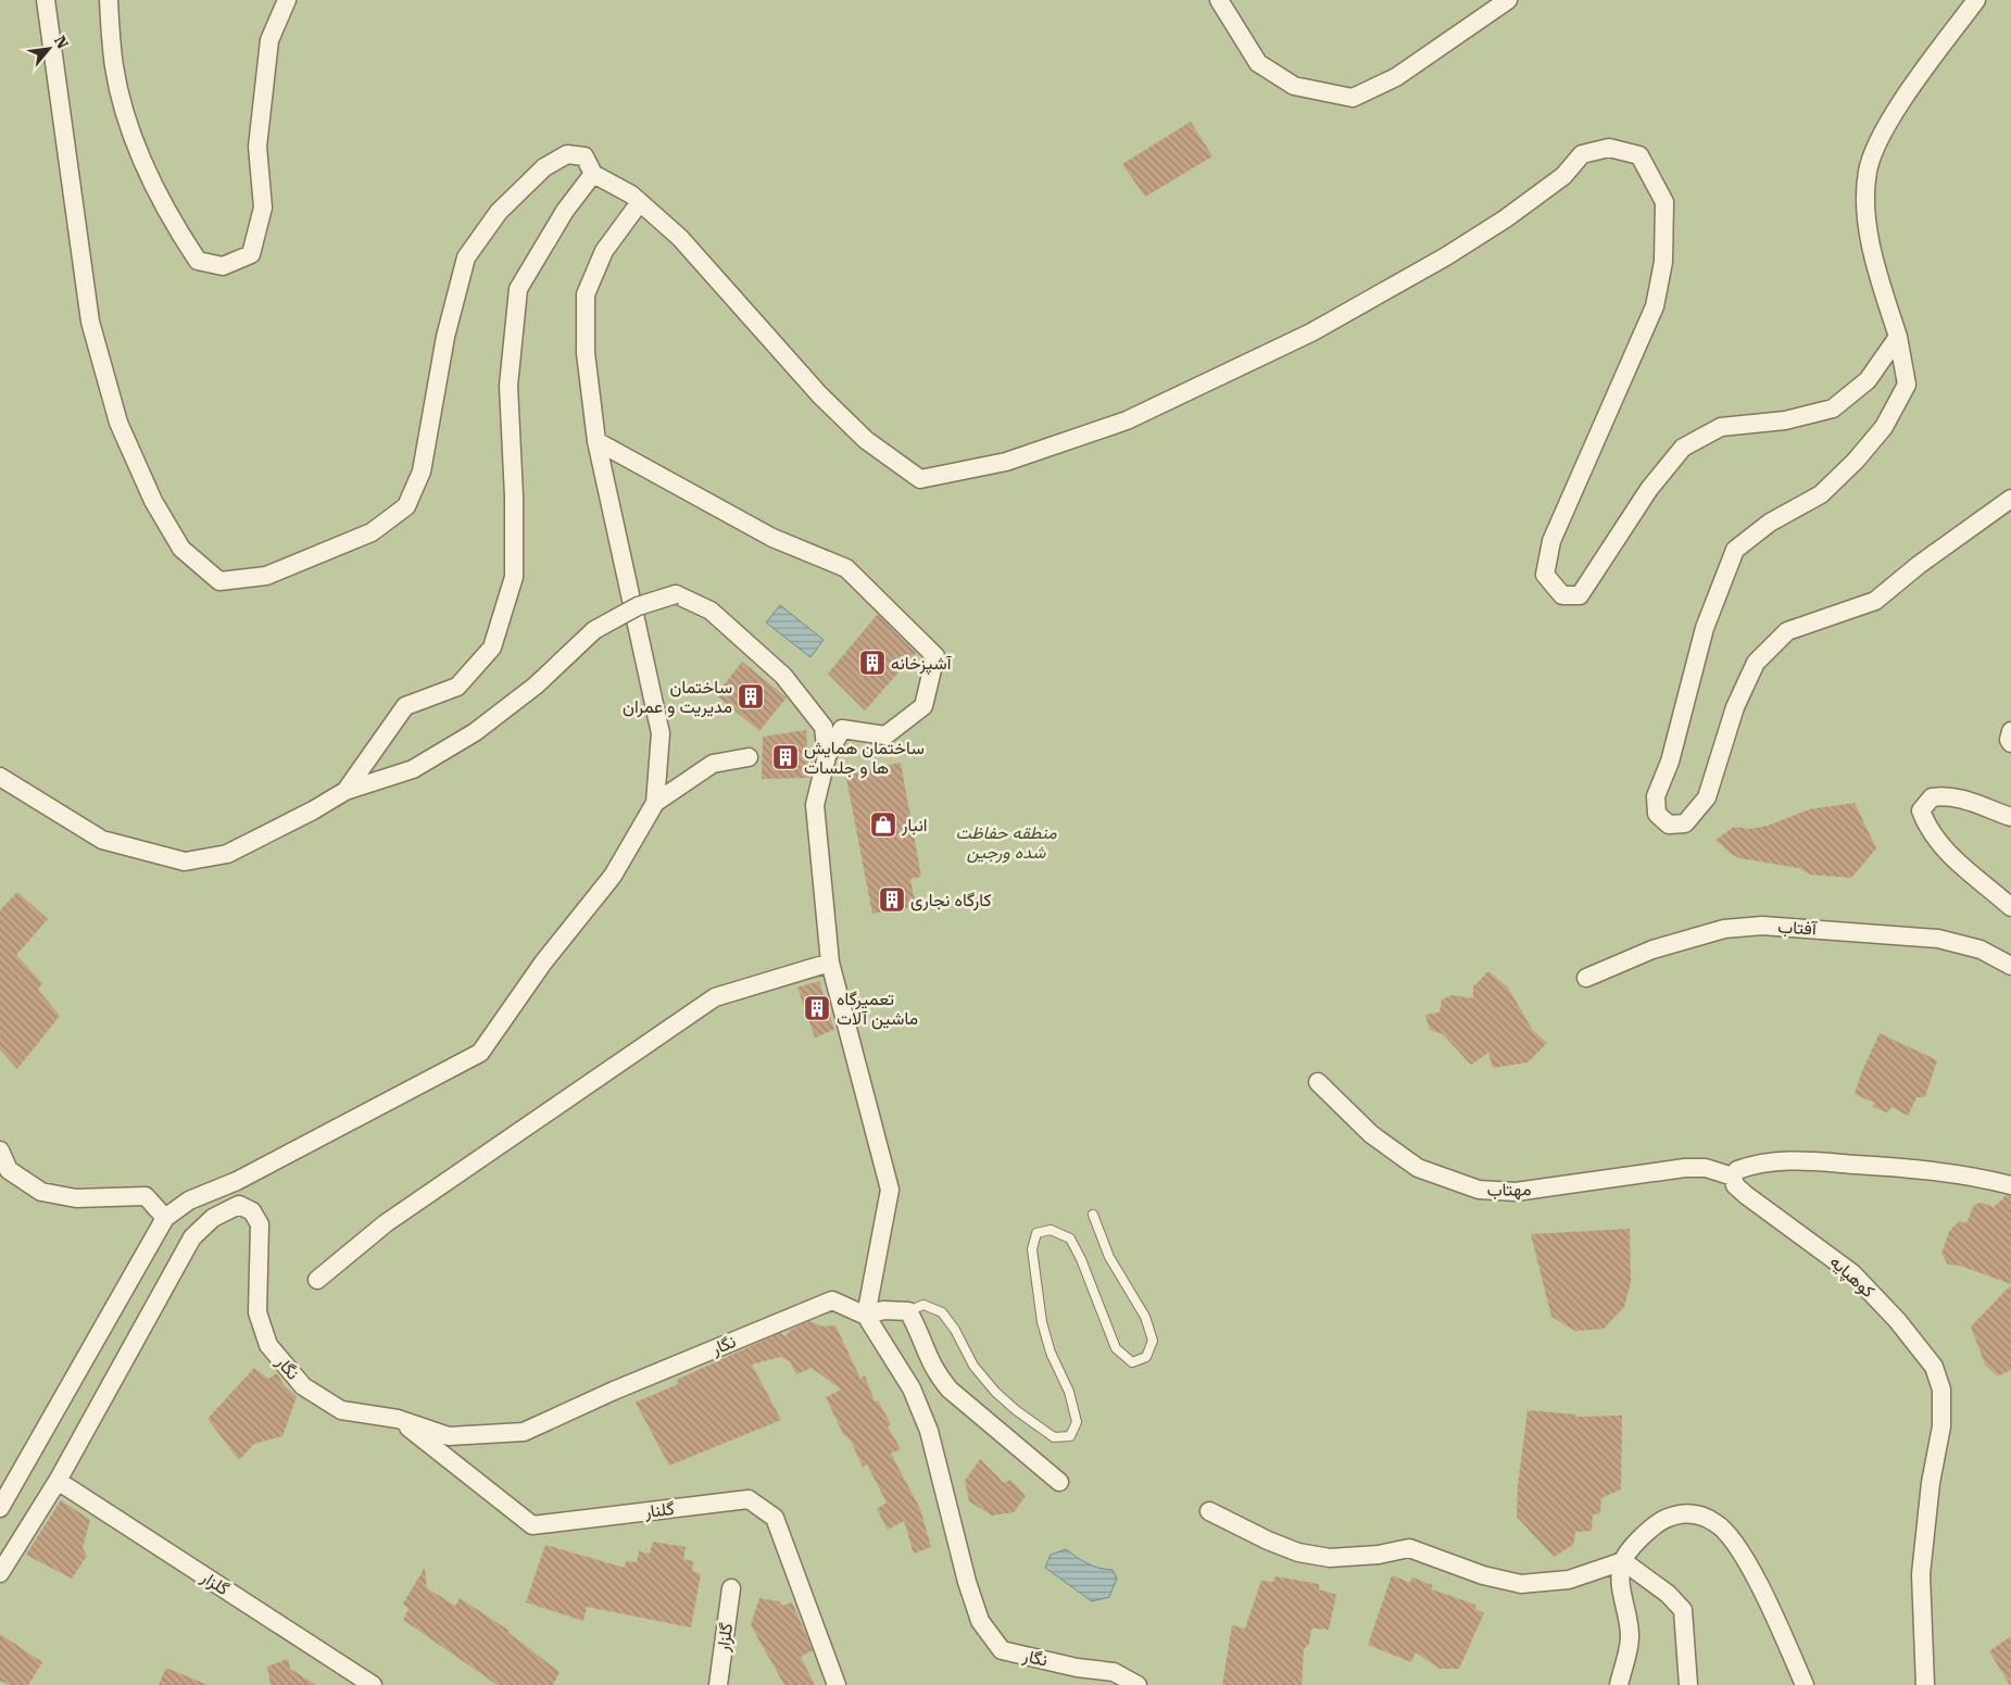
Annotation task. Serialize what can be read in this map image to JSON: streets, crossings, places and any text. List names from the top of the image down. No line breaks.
{"streets":{"street":["آفتاب","مهتاب","کوهپایه","نگار","گلنار","گلزار"]},"crossings":[["مهتاب","کوهپایه"],["نگار","گلنار"]],"parks":["منطقه حفاظت شده ورجین"],"places":{"building":["آشپزخانه","ساختمان مدیریت و عمران","ساختمان همایش ها و جلسات","کارگاه نجاری","تعمیرگاه ماشین آلات"],"shop":["انبار"]},"north":"top right"}
